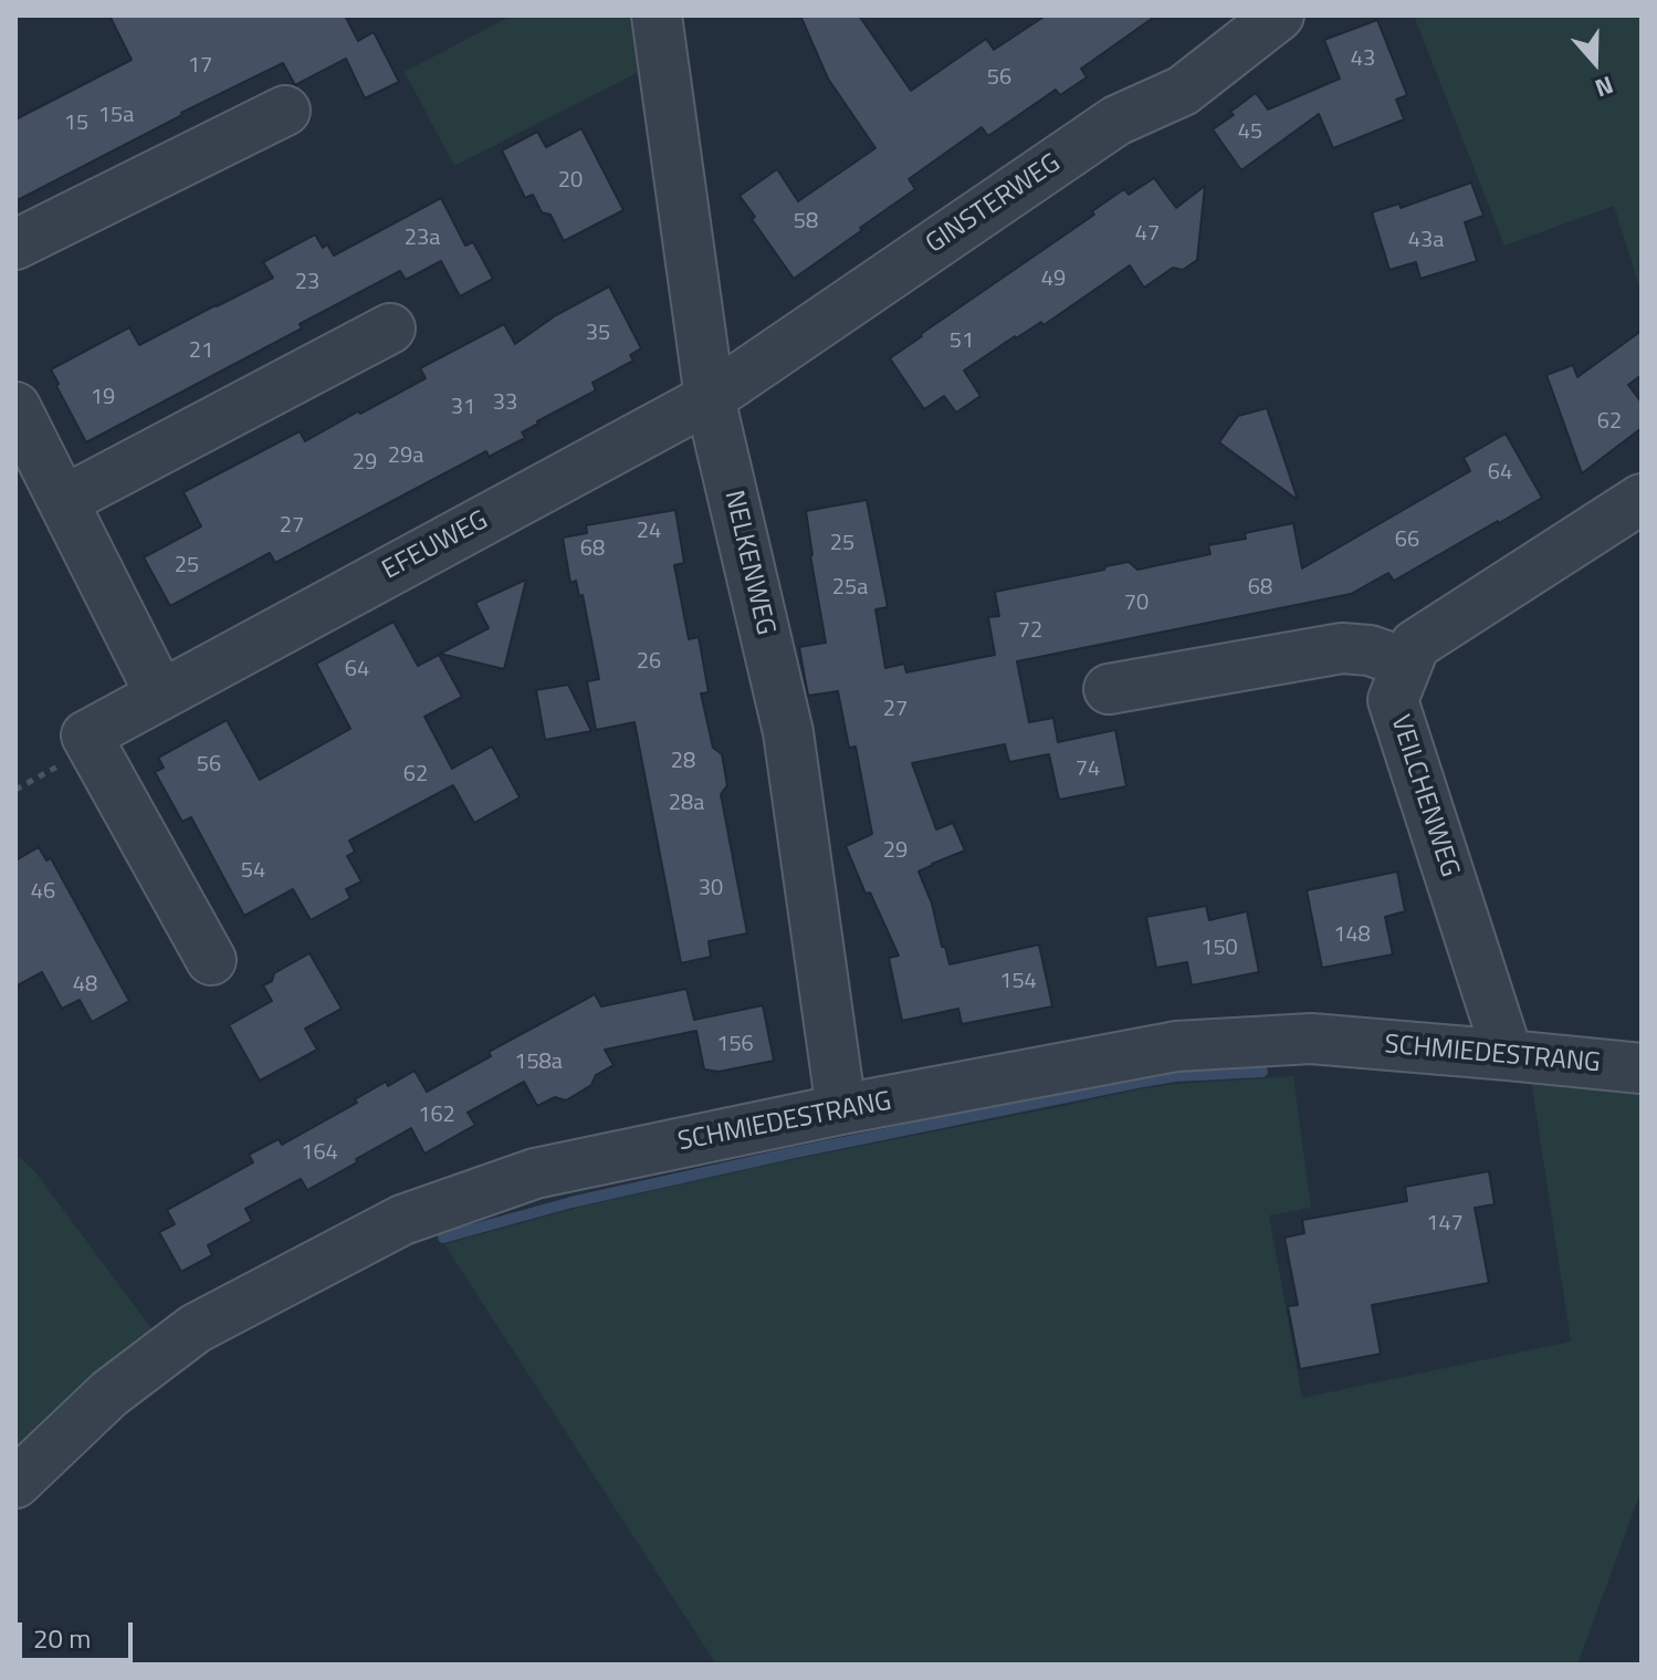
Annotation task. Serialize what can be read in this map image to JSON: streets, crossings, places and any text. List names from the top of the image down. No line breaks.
{"streets":{"street":["GINSTERWEG","EFEUWEG","NELKENWEG","VEILCHENWEG","SCHMIEDESTRANG"]},"crossings":[["GINSTERWEG","EFEUWEG"],["GINSTERWEG","NELKENWEG"],["EFEUWEG","NELKENWEG"],["NELKENWEG","SCHMIEDESTRANG"],["VEILCHENWEG","SCHMIEDESTRANG"]],"house_numbers":["43","17","56","15a","15","45","20","58","47","23a","43a","49","23","35","51","21","19","33","31","62","29a","29","64","27","24","66","25","68","25","25a","68","70","72","26","64","27","28","56","74","62","28a","29","54","30","46","148","150","154","48","156","158a","162","164","147"],"scale_bar":"20 m","north":"bottom"}
